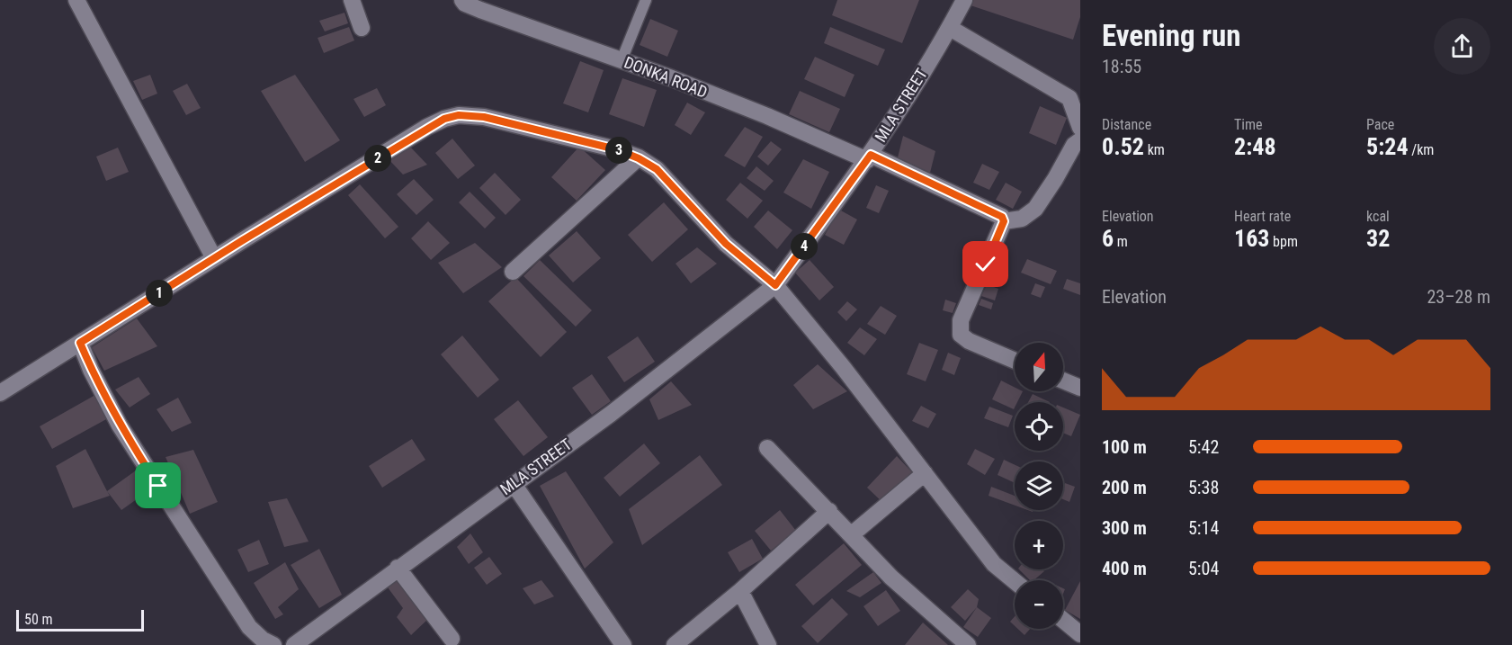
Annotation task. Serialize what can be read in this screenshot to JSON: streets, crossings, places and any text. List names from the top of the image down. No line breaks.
{"streets":{"street":["DONKA ROAD","MLA STREET"]},"crossings":[["DONKA ROAD","MLA STREET"]],"scale_bar":"50 m","north":"top","page":{"heading":["Evening run","18:55"],"stats":[["Distance","0.52 km"],["Time","2:48"],["Pace","5:24 /km"],["Elevation","6 m"],["Heart rate","163 bpm"],["kcal","32"]],"pins":["3","2","4","1"],"chart":["Elevation","23–28 m"],"map_buttons":["+","−"],"list":[{"name":"100 m","note":"5:42"},{"name":"200 m","note":"5:38"},{"name":"300 m","note":"5:14"},{"name":"400 m","note":"5:04"}],"scale":"50 m"}}
